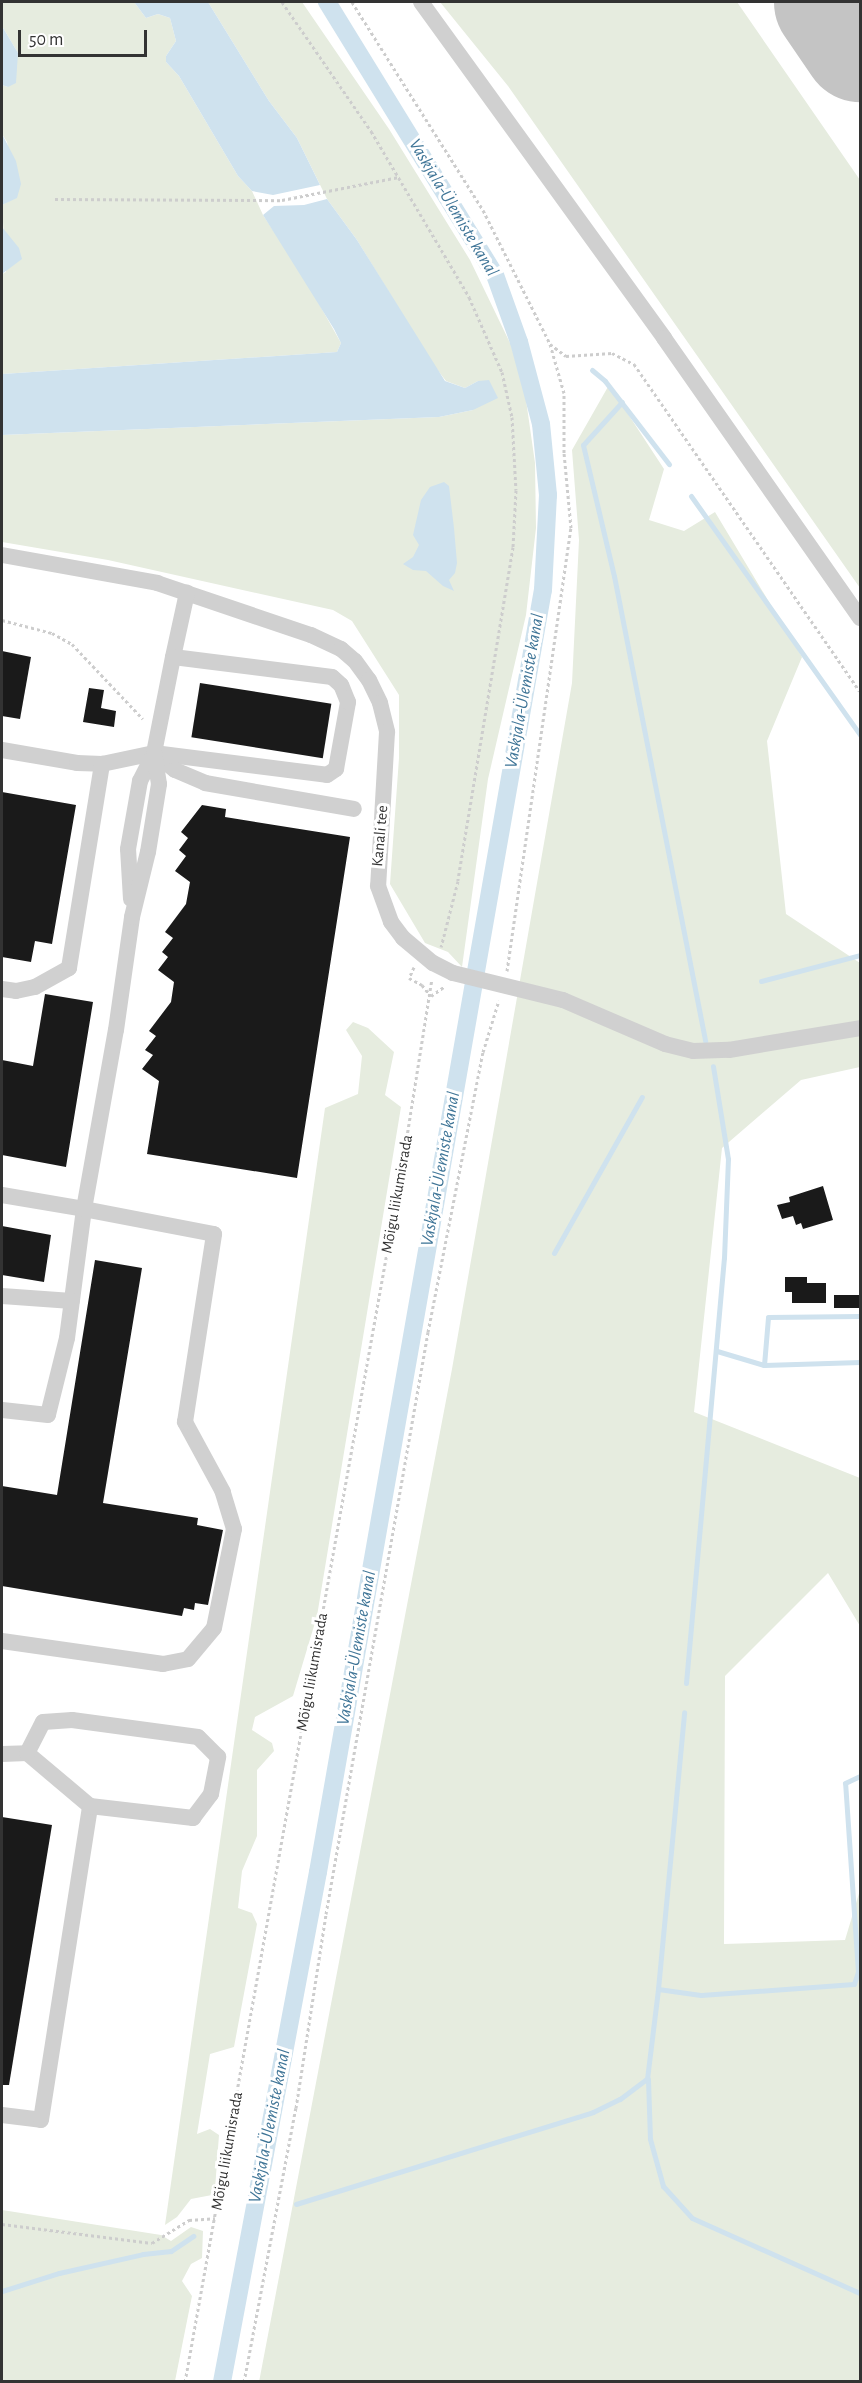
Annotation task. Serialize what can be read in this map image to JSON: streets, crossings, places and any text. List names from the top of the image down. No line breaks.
{"streets":{"street":["Kanali tee"],"path":["Mõigu liikumisrada"]},"crossings":[["Kanali tee","Mõigu liikumisrada"]],"water":["Vaskjala-Ülemiste kanal"],"scale_bar":"50 m"}
